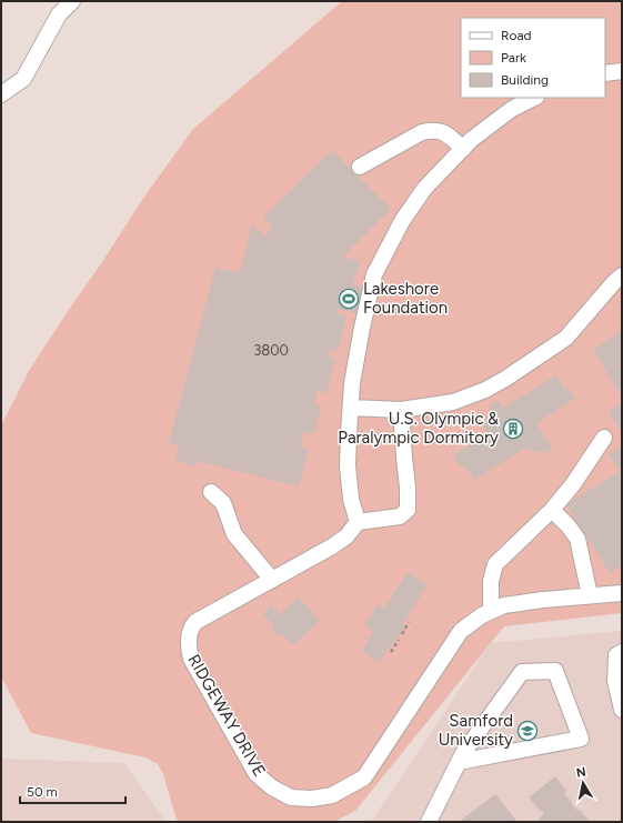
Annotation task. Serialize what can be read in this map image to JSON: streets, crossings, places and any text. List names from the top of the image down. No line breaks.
{"streets":{"street":["RIDGEWAY DRIVE"]},"places":{"sports":["Lakeshore Foundation"],"building":["U.S. Olympic & Paralympic Dormitory"],"school or university":["Samford University"]},"house_numbers":["3800"],"legend":["Road","Park","Building"],"scale_bar":"50 m","north":"top"}
